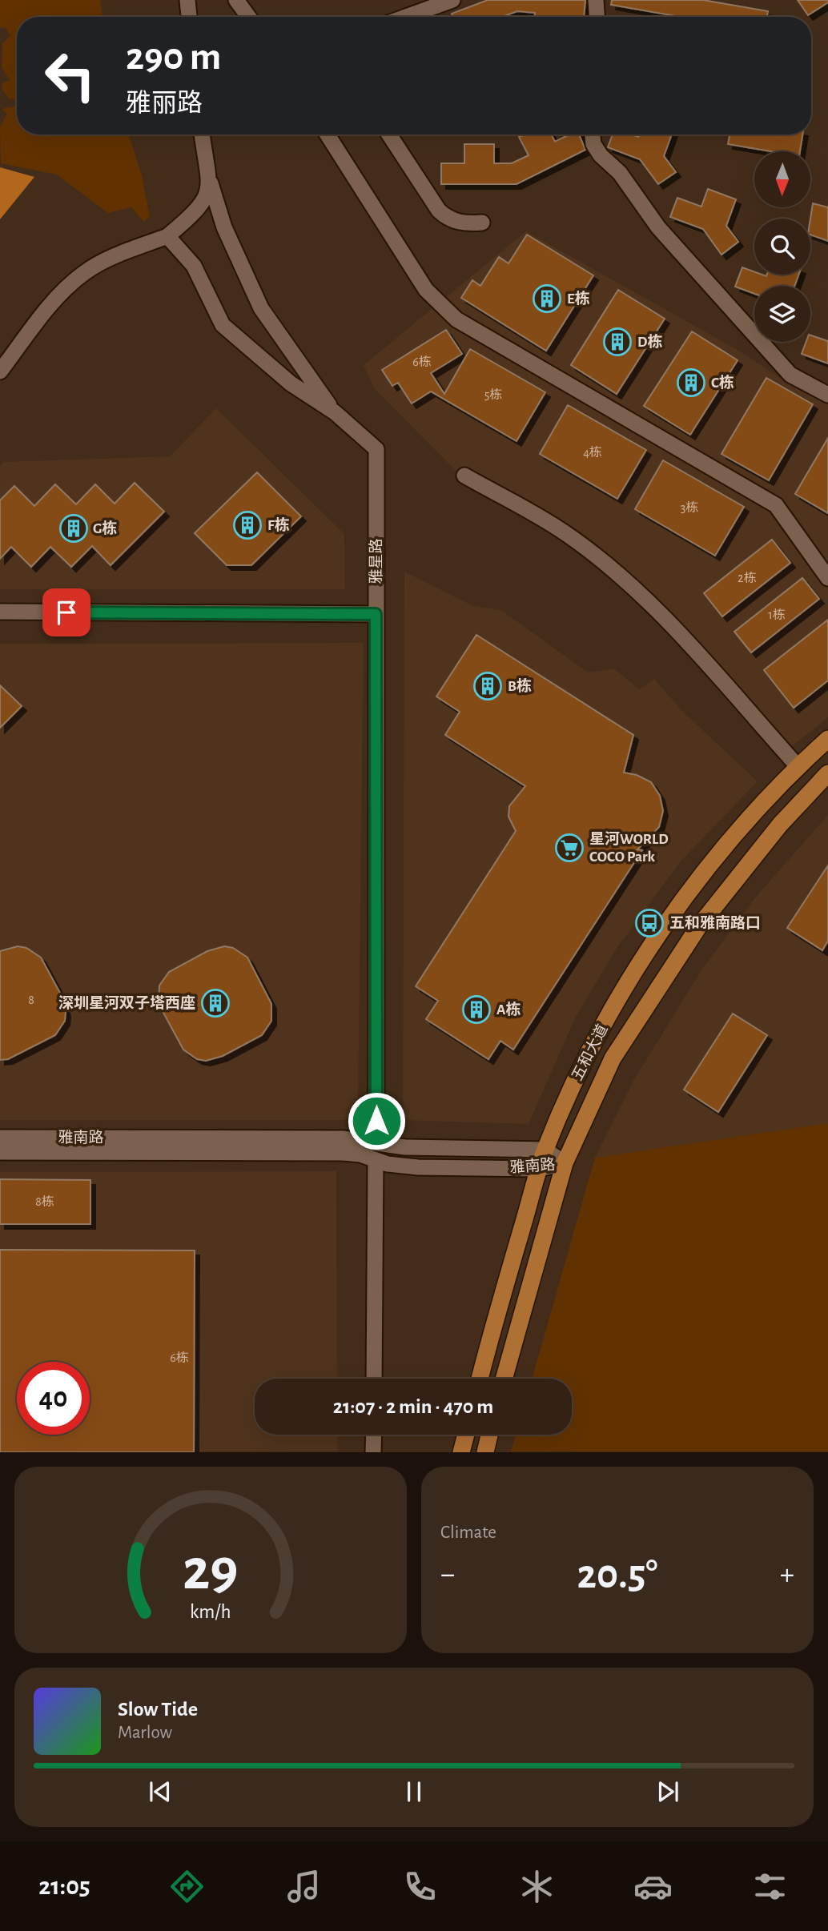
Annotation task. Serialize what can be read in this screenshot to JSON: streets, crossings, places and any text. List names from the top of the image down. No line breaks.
{"streets":{"main road":["五和大道"],"street":["雅星路","雅南路"]},"crossings":[["雅星路","雅南路"],["五和大道","雅南路"]],"places":{"building":["E栋","D栋","C栋","F栋","G栋","B栋","深圳星河双子塔西座","A栋"],"supermarket":["星河WORLD COCO Park"],"bus stop":["五和雅南路口"]},"house_numbers":["6栋","5栋","4栋","3栋","2栋","1栋","8","8栋","6栋"],"north":"bottom","page":{"turn":["290 m","雅丽路"],"limit":"40","trip":"21:07 · 2 min · 470 m","tile":"Climate","heat":["−","20.5°","+"],"song":["Slow Tide","Marlow"],"tabs":"21:05","gauge":["29","km/h"]}}
